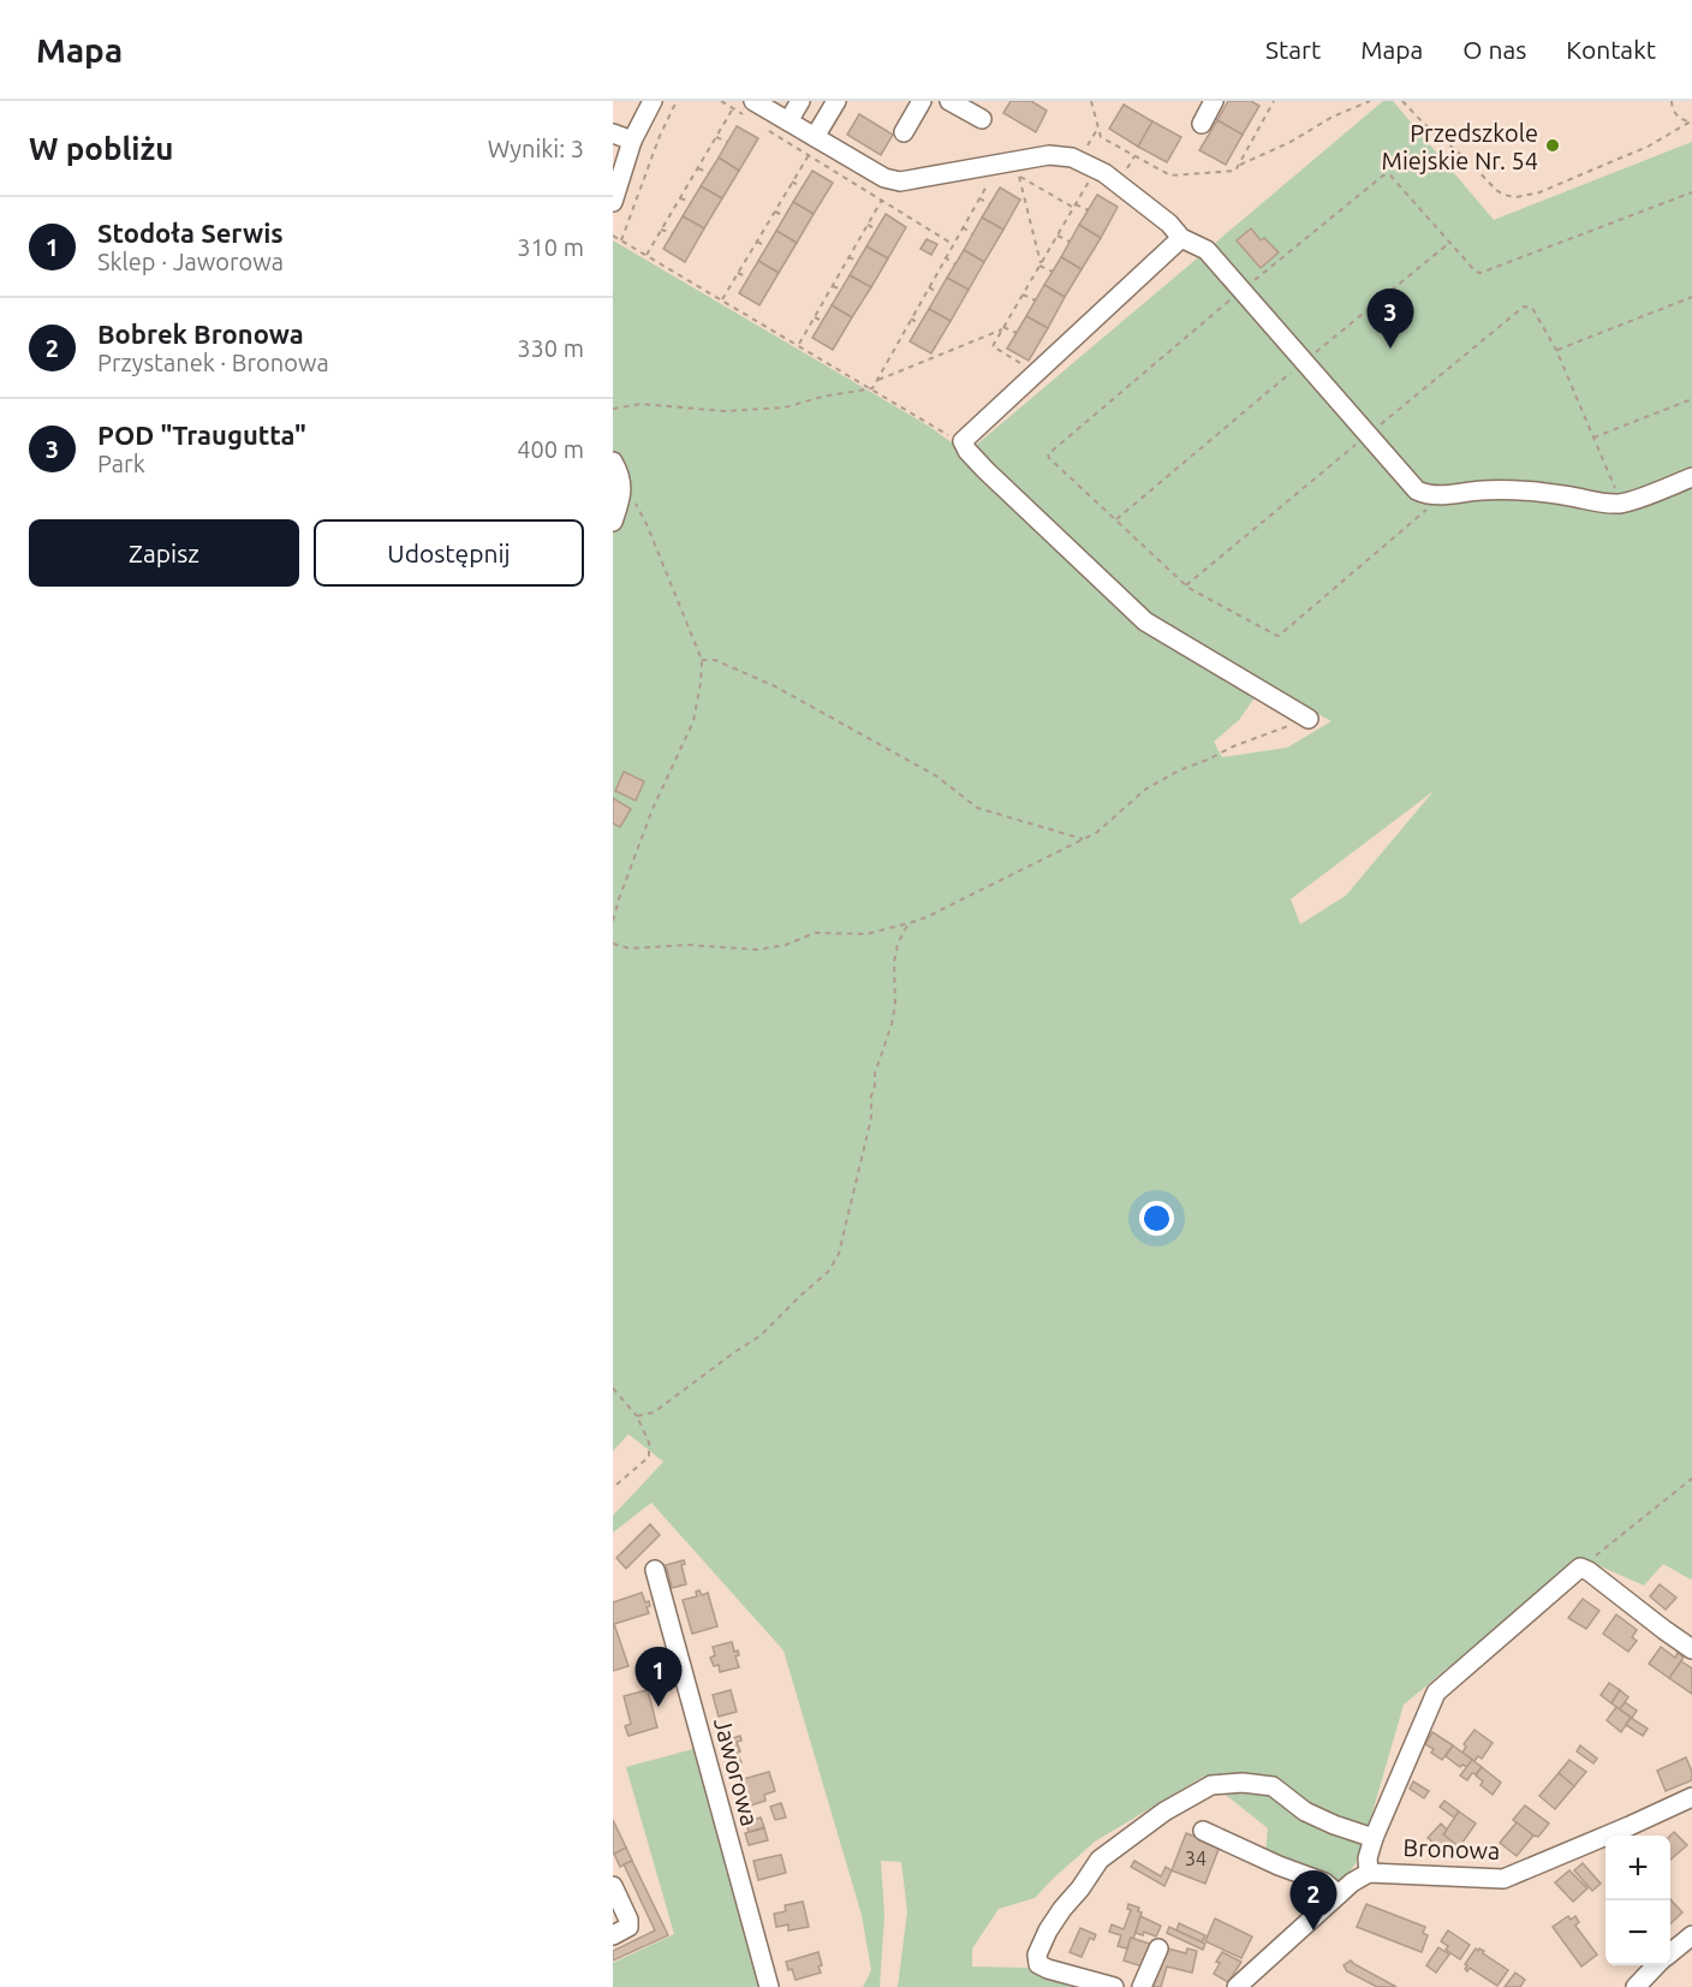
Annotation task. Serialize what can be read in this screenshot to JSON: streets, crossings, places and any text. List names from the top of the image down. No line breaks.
{"streets":{"street":["Jaworowa","Bronowa"]},"places":["Przedszkole Miejskie Nr. 54"],"house_numbers":["34"],"page":{"header":"Mapa","nav":["Start","Mapa","O nas","Kontakt"],"heading":["W pobliżu","Wyniki: 3"],"list":[{"mark":"1","name":"Stodoła Serwis","note":"Sklep · Jaworowa","value":"310 m"},{"mark":"2","name":"Bobrek Bronowa","note":"Przystanek · Bronowa","value":"330 m"},{"mark":"3","name":"POD \"Traugutta\"","note":"Park","value":"400 m"}],"pins":["3","1","2"],"buttons":["Zapisz","Udostępnij"],"map_buttons":["+","−"]}}
